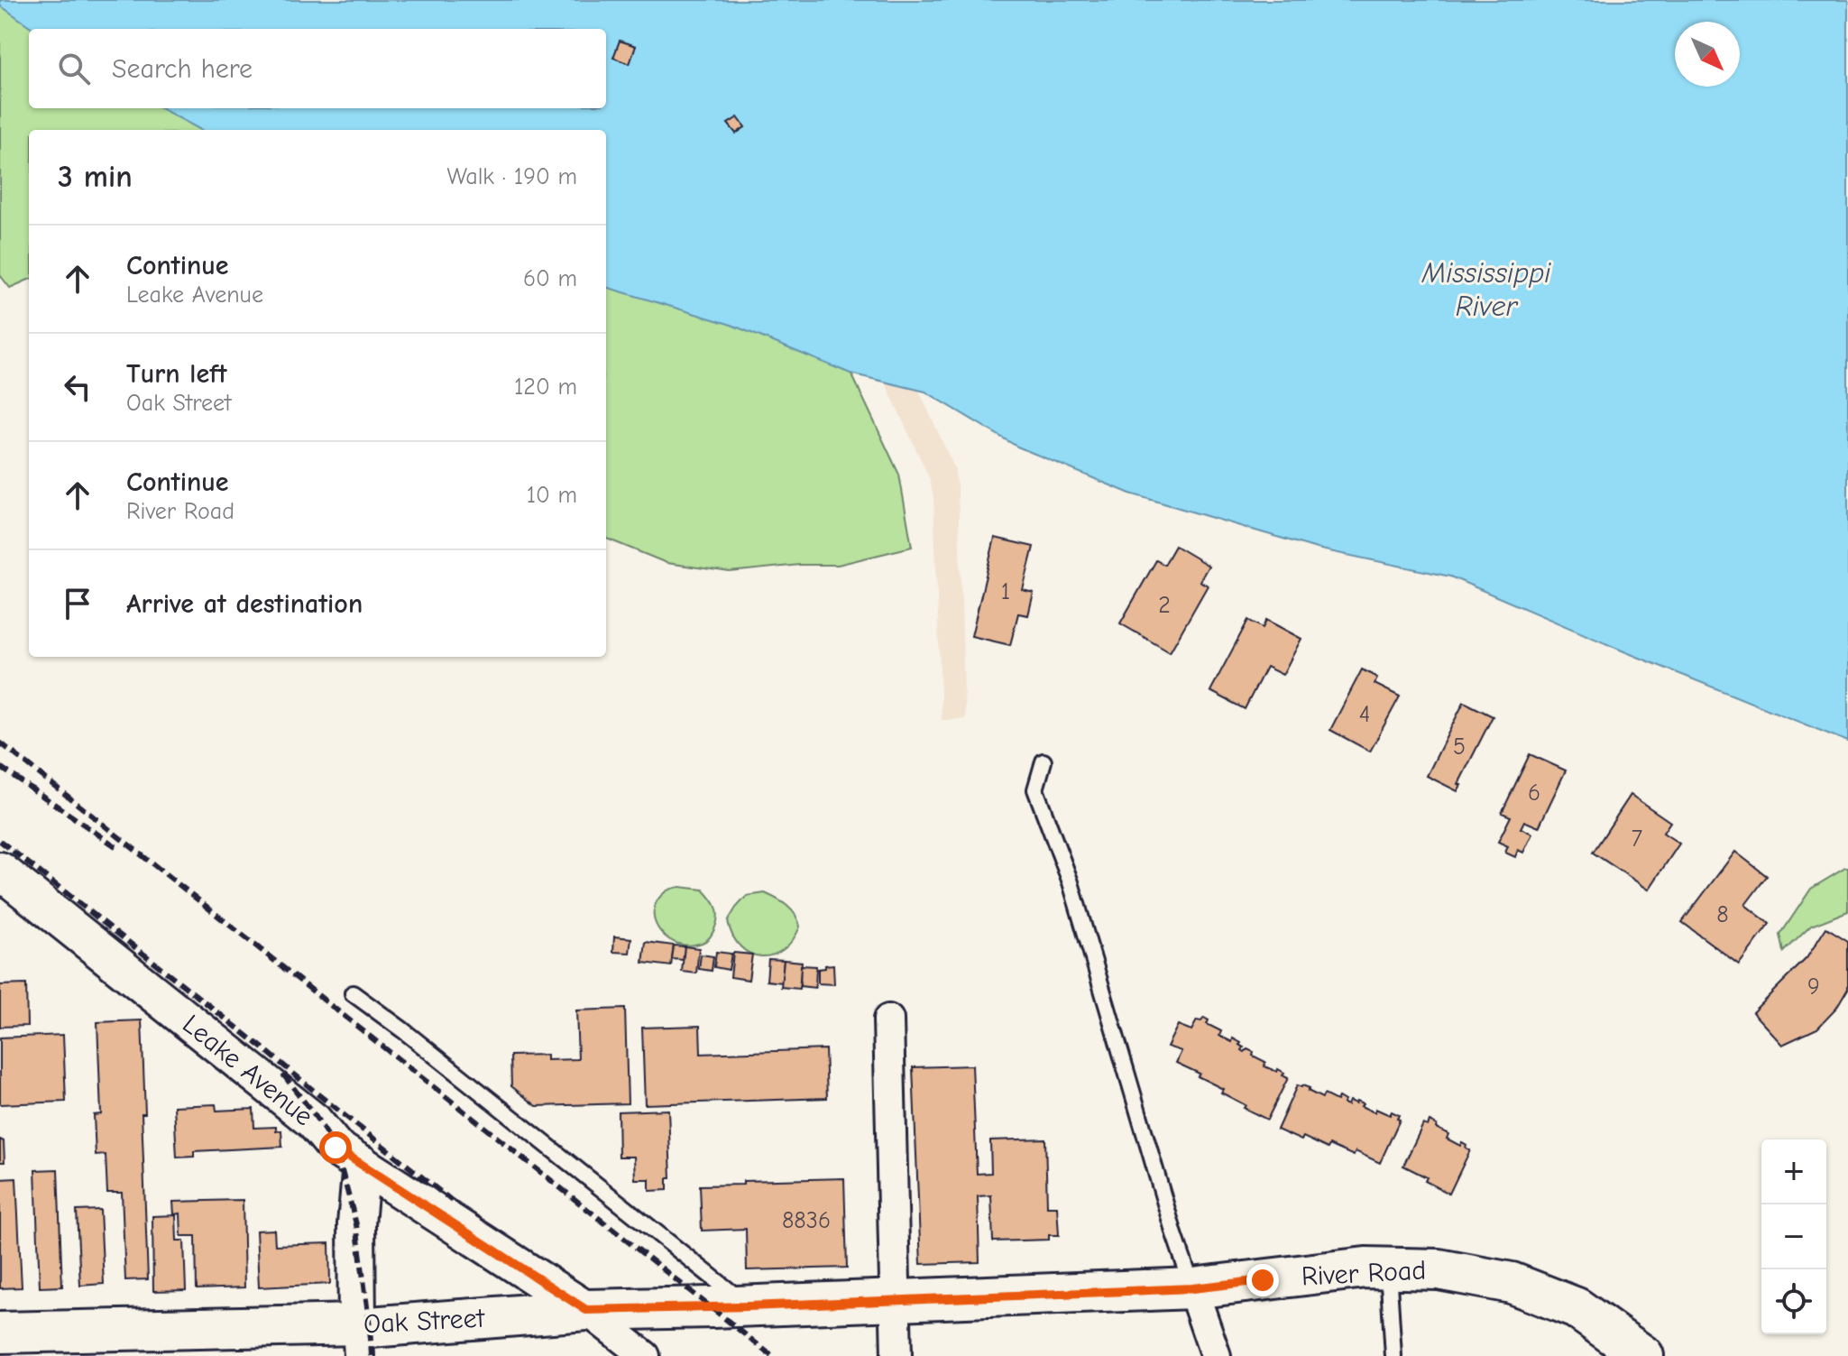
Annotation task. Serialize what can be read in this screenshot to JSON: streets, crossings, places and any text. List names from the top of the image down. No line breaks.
{"streets":{"main road":["River Road","Oak Street"],"street":["Leake Avenue"]},"crossings":[["Leake Avenue","Oak Street"],["River Road","Oak Street"]],"water":["Mississippi River"],"house_numbers":["1","2","4","5","6","7","8","9","8836"],"north":"bottom right","page":{"search":"Search here","heading":["3 min","Walk · 190 m"],"list":[["Continue","Leake Avenue","60 m"],["Turn left","Oak Street","120 m"],["Continue","River Road","10 m"],"Arrive at destination"],"map_buttons":["+","−"]}}
